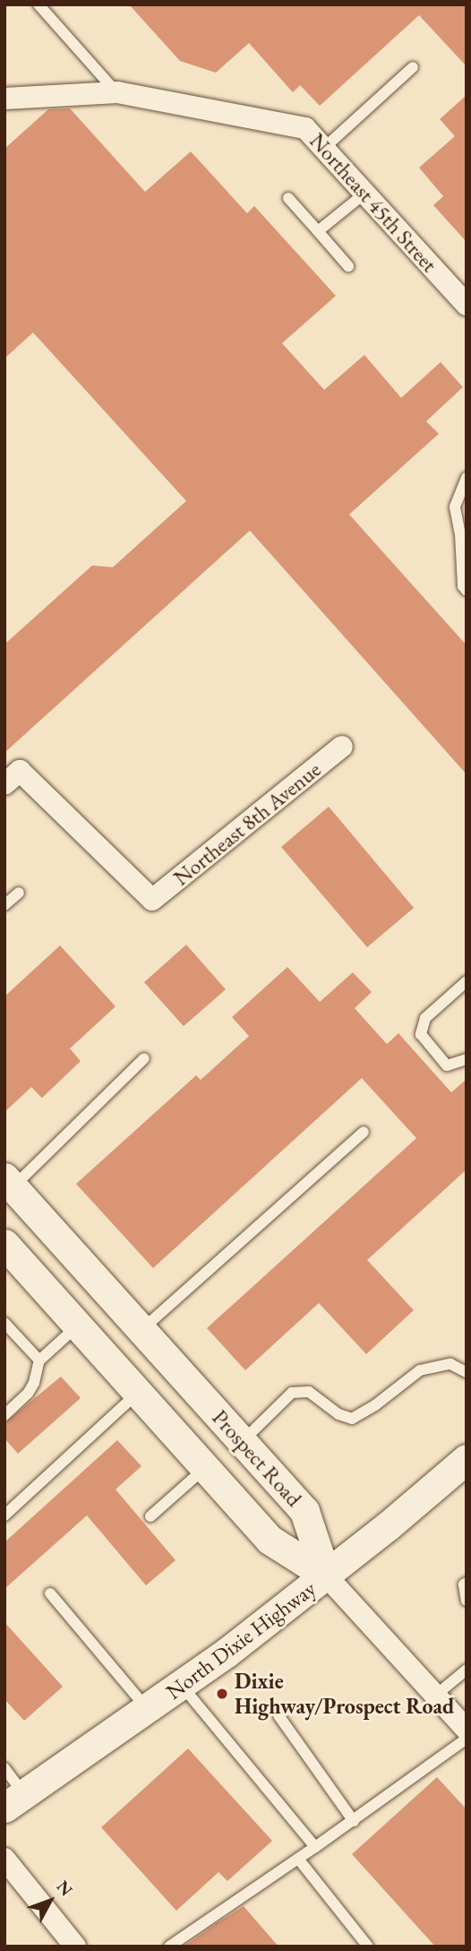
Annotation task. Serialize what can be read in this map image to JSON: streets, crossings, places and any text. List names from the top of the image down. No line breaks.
{"streets":{"main road":["Prospect Road","North Dixie Highway"],"street":["Northeast 45th Street","Northeast 8th Avenue"]},"crossings":[["Prospect Road","North Dixie Highway"]],"places":["Dixie Highway/Prospect Road"],"north":"top right"}
